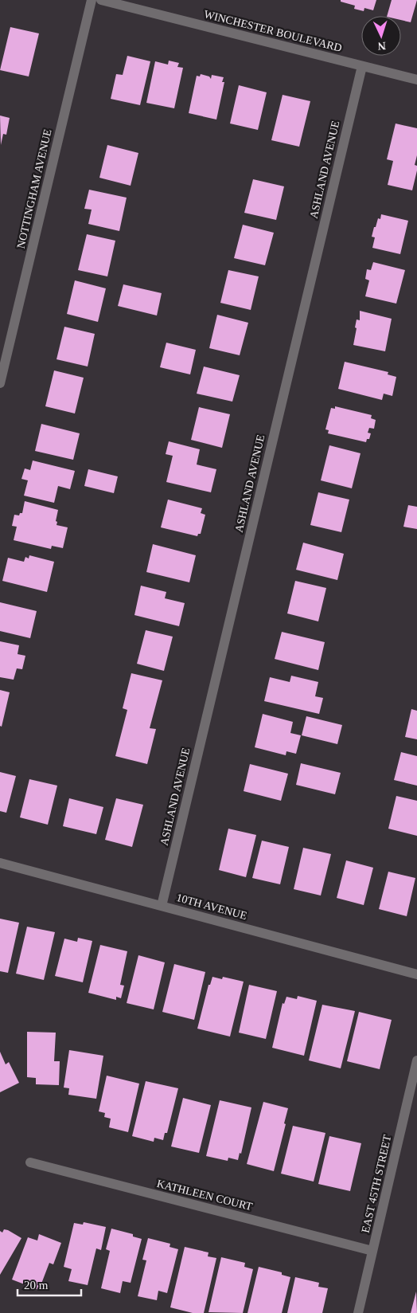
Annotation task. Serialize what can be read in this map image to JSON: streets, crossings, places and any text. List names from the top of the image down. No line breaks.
{"streets":{"street":["WINCHESTER BOULEVARD","ASHLAND AVENUE","NOTTINGHAM AVENUE","10TH AVENUE","EAST 45TH STREET","KATHLEEN COURT"]},"crossings":[["WINCHESTER BOULEVARD","ASHLAND AVENUE"],["ASHLAND AVENUE","10TH AVENUE"],["EAST 45TH STREET","KATHLEEN COURT"]],"scale_bar":"20 m","north":"bottom"}
